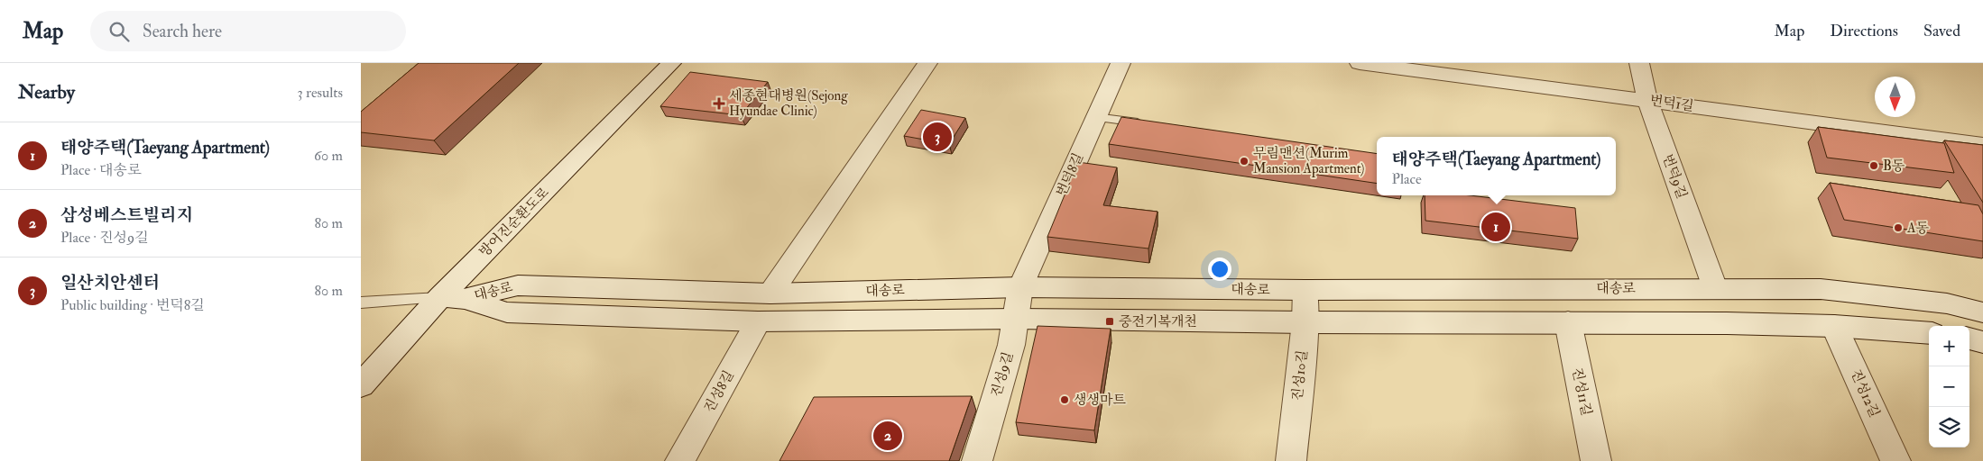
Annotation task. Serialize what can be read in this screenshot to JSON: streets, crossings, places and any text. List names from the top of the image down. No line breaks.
{"streets":{"main road":["번덕1길","번덕8길","번덕9길","방어진순환도로","대송로","진성9길","진성10길","진성8길","진성11길","진성12길"]},"crossings":[["번덕1길","번덕9길"],["번덕8길","대송로"],["번덕8길","진성9길"],["번덕9길","대송로"],["방어진순환도로","대송로"],["대송로","진성9길"],["대송로","진성10길"],["대송로","진성8길"],["대송로","진성11길"],["대송로","진성12길"]],"places":{"health":["세종현대병원(Sejong Hyundae Clinic)"],"other":["무림맨션(Murim Mansion Apartment)","B동","A동","생생마트"],"transit":["중전기복개천"]},"north":"bottom","page":{"header":"Map","search":"Search here","nav":["Map","Directions","Saved"],"heading":["Nearby","3 results"],"pins":["3","1","2"],"list":[{"mark":"1","name":"태양주택(Taeyang Apartment)","note":"Place · 대송로","value":"60 m"},{"mark":"2","name":"삼성베스트빌리지","note":"Place · 진성9길","value":"80 m"},{"mark":"3","name":"일산치안센터","note":"Public building · 번덕8길","value":"80 m"}],"popup":["태양주택(Taeyang Apartment)","Place"],"map_buttons":["+","−"]}}
